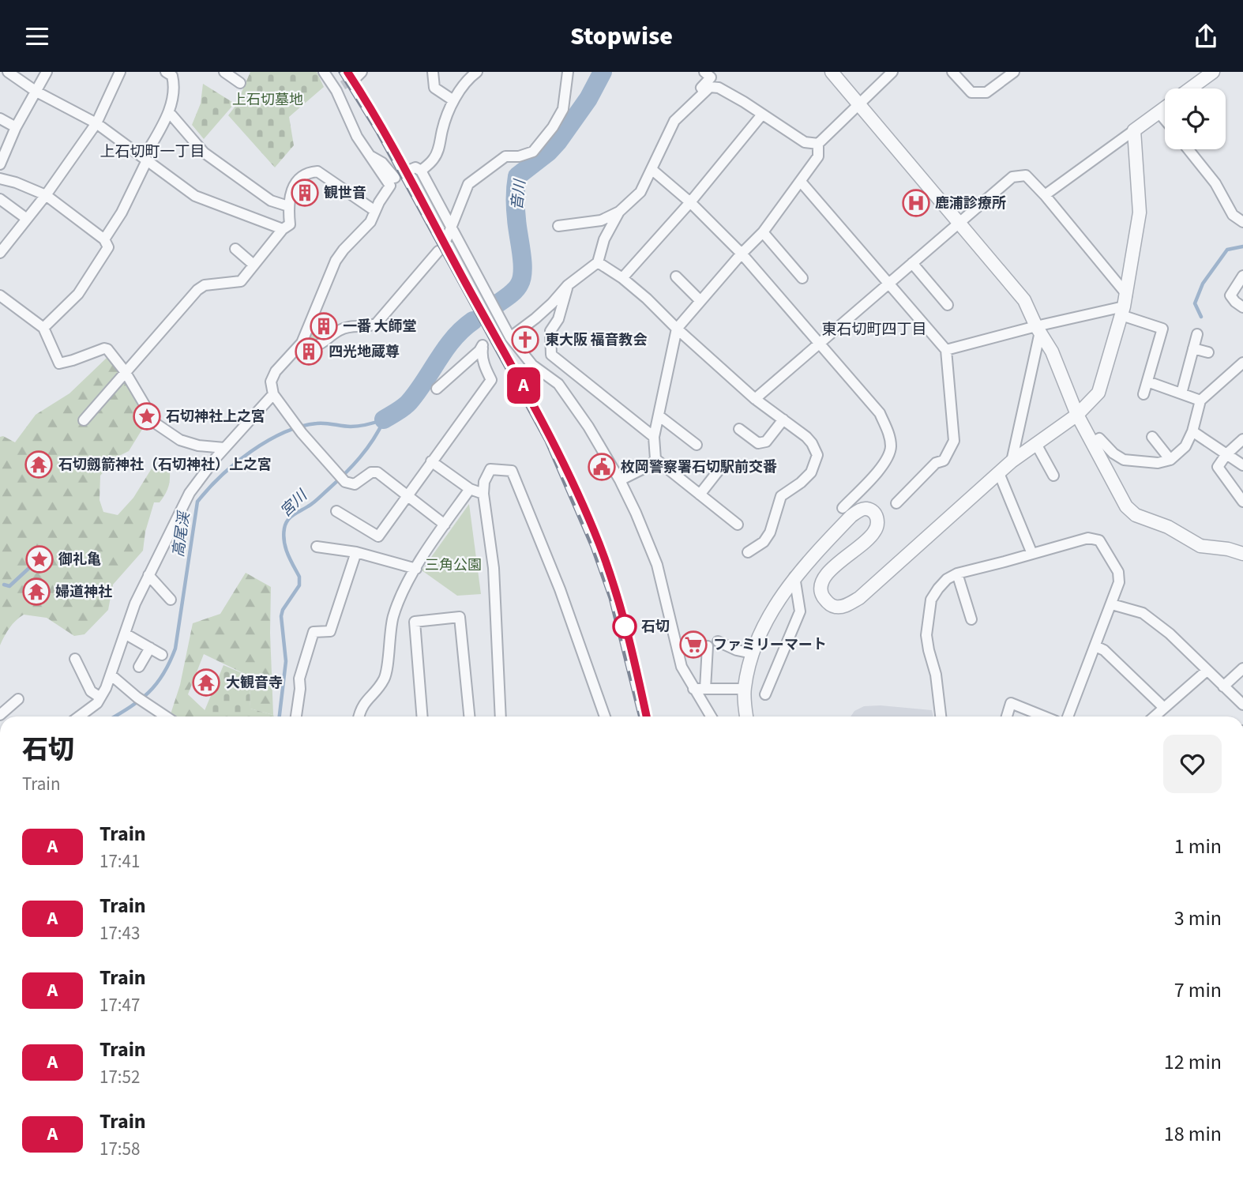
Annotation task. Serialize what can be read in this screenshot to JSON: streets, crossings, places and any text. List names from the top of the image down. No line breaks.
{"districts":["上石切町一丁目","東石切町四丁目"],"water":["音川","宮川","高尾渓"],"parks":["上石切墓地","三角公園"],"places":{"building":["観世音","一番 大師堂","四光地蔵尊"],"hospital":["鹿浦診療所"],"church":["東大阪 福音教会"],"place":["石切神社上之宮","御礼亀"],"temple":["石切劔箭神社（石切神社）上之宮","婦道神社","大観音寺"],"public building":["枚岡警察署石切駅前交番"],"other":["石切"],"supermarket":["ファミリーマート"]},"page":{"header":"Stopwise","on_map":"A","heading":["石切","Train"],"list":[{"mark":"A","name":"Train","note":"17:41","value":"1 min"},{"mark":"A","name":"Train","note":"17:43","value":"3 min"},{"mark":"A","name":"Train","note":"17:47","value":"7 min"},{"mark":"A","name":"Train","note":"17:52","value":"12 min"},{"mark":"A","name":"Train","note":"17:58","value":"18 min"}]}}
